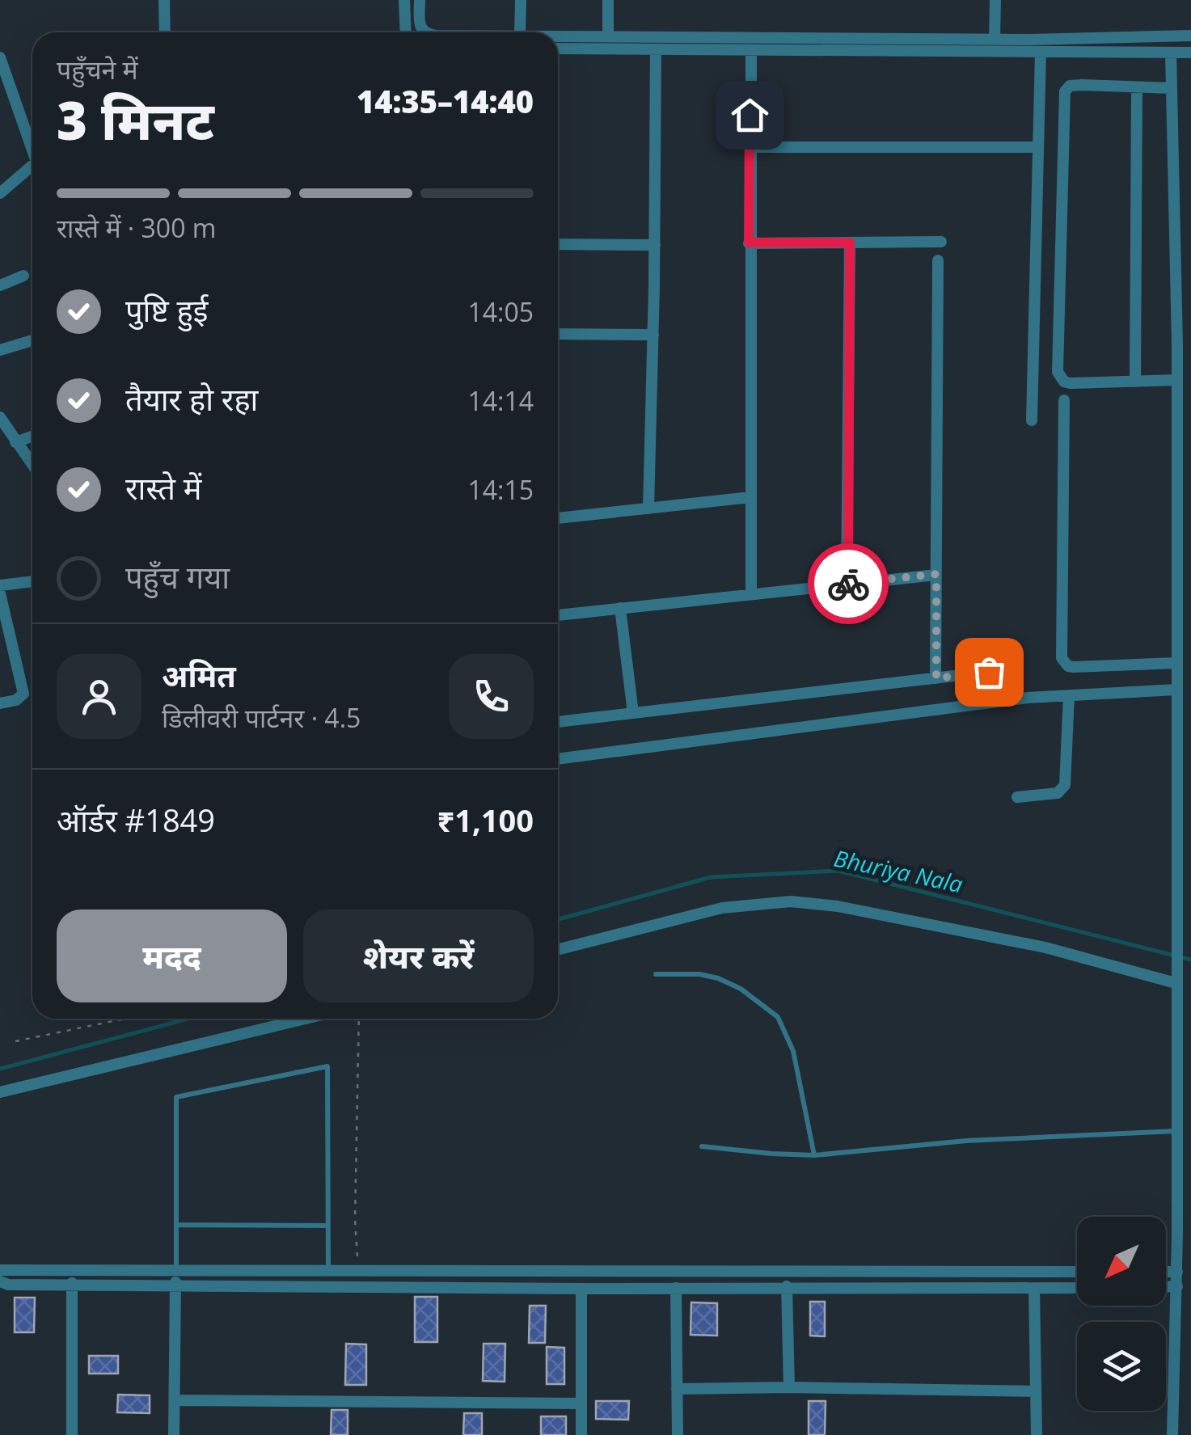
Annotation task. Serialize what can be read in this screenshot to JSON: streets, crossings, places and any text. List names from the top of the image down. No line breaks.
{"water":["Bhuriya Nala"],"north":"bottom left","page":{"heading":["3 मिनट","पहुँचने में","14:35–14:40"],"panel":["अमित","डिलीवरी पार्टनर · 4.5","ऑर्डर #1849","₹1,100"],"bar":"रास्ते में · 300 m","list":[["पुष्टि हुई","14:05"],["तैयार हो रहा","14:14"],["रास्ते में","14:15"],"पहुँच गया"],"buttons":["मदद","शेयर करें"]}}
